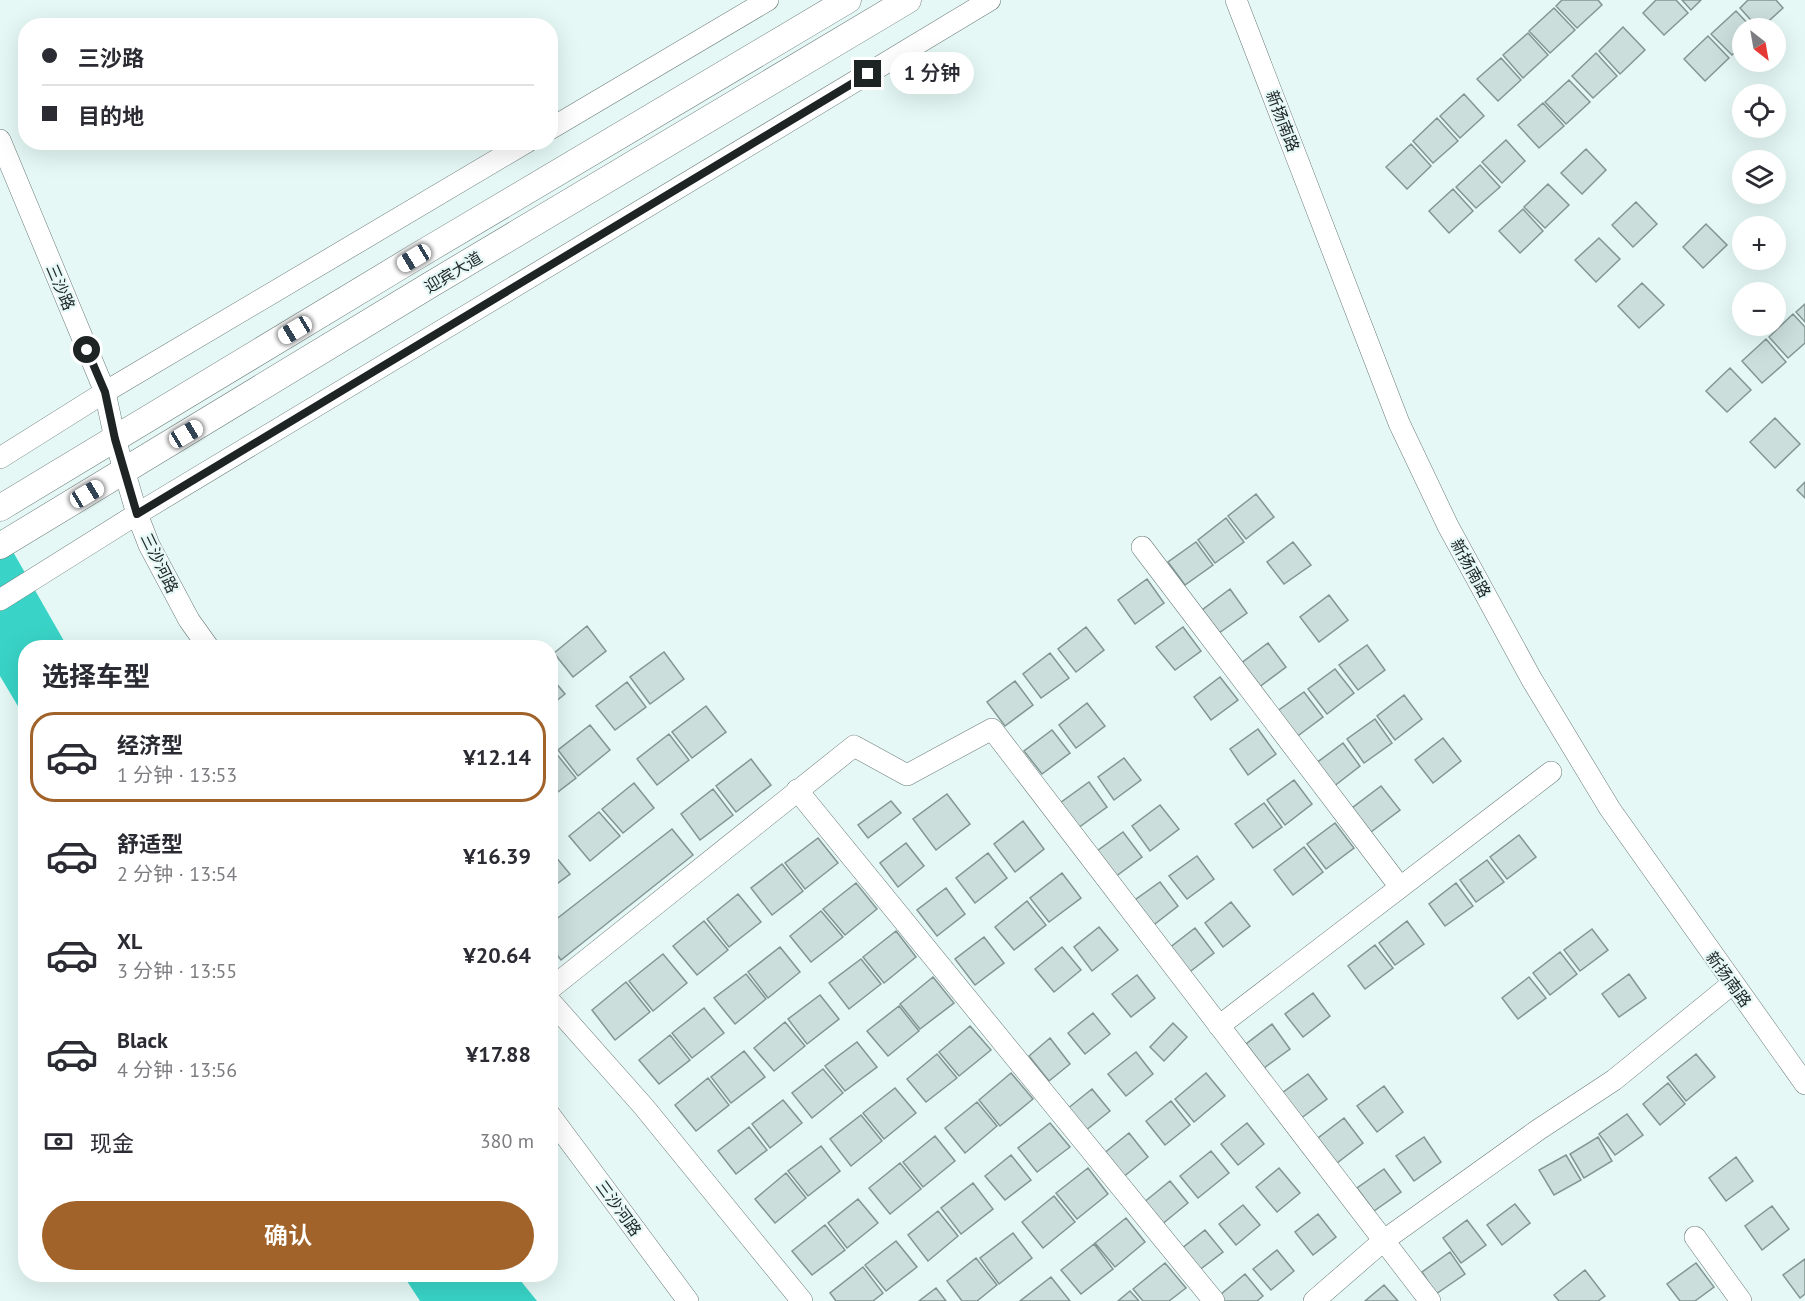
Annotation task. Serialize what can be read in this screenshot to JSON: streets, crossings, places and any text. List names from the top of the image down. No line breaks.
{"streets":{"main road":["迎宾大道"],"street":["新扬南路","三沙路","三沙河路"]},"crossings":[["迎宾大道","三沙路"],["迎宾大道","三沙河路"],["三沙路","三沙河路"]],"north":"bottom right","page":{"map_buttons":["+","−"],"banner":["三沙路","目的地"],"bubble":"1 分钟","heading":"选择车型","list":[{"name":"经济型","note":"1 分钟 · 13:53","value":"¥12.14"},{"name":"舒适型","note":"2 分钟 · 13:54","value":"¥16.39"},{"name":"XL","note":"3 分钟 · 13:55","value":"¥20.64"},{"name":"Black","note":"4 分钟 · 13:56","value":"¥17.88"}],"pay":["现金","380 m"],"buttons":"确认"}}
